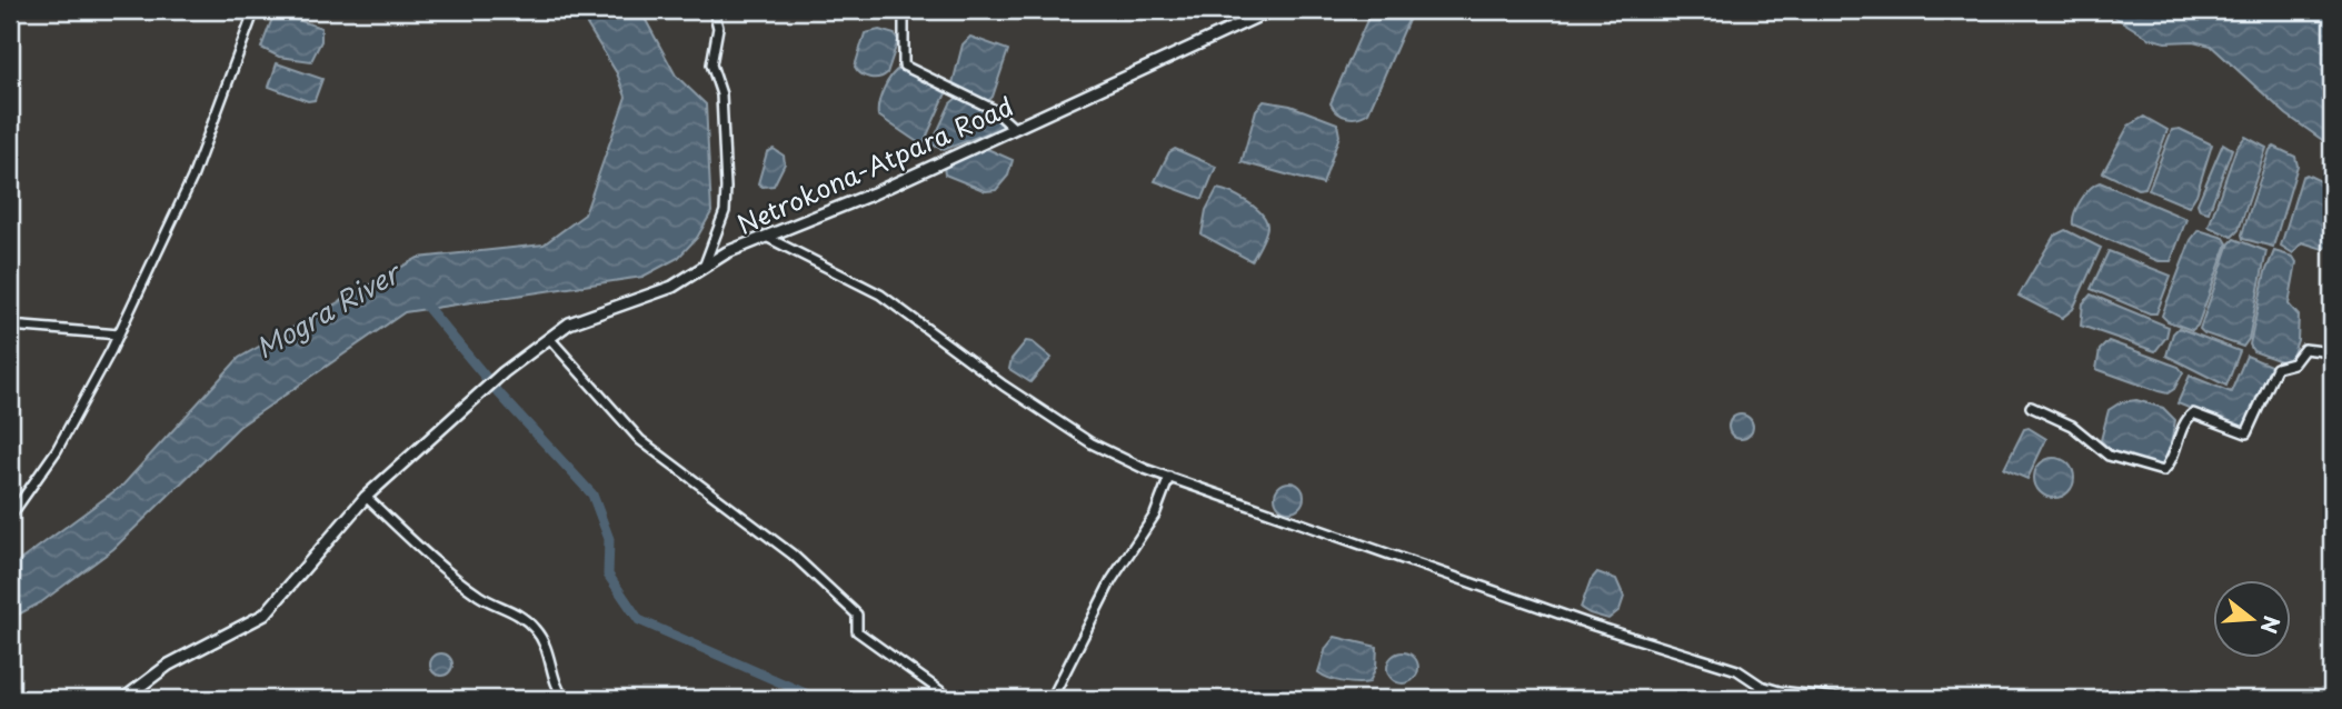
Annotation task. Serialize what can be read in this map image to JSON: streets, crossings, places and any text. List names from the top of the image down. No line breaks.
{"streets":{"street":["Netrokona-Atpara Road"]},"water":["Mogra River"],"north":"right"}
